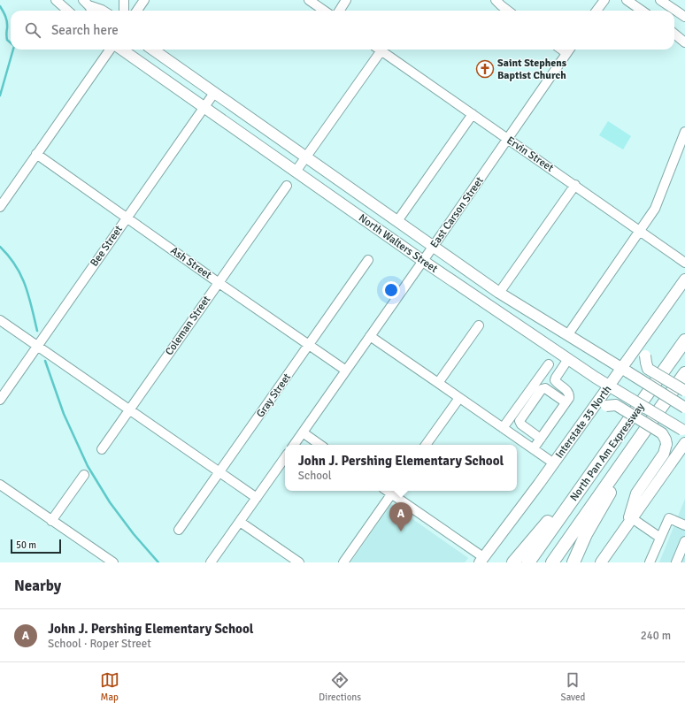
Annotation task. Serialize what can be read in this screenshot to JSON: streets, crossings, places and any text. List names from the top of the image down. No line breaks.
{"streets":{"highway":["North Pan Am Expressway"],"main road":["North Walters Street","Interstate 35 North"],"street":["Ervin Street","East Carson Street","Bee Street","Ash Street","Coleman Street","Gray Street"]},"crossings":[["Ervin Street","East Carson Street"],["East Carson Street","North Walters Street"],["East Carson Street","Ash Street"],["North Walters Street","Bee Street"],["North Walters Street","Interstate 35 North"],["Bee Street","Ash Street"],["Ash Street","Coleman Street"],["Ash Street","Gray Street"]],"places":{"church":["Saint Stephens Baptist Church"]},"scale_bar":"50 m","page":{"search":"Search here","popup":["John J. Pershing Elementary School","School"],"pins":"A","scale":"50 m","heading":"Nearby","list":[{"mark":"A","name":"John J. Pershing Elementary School","note":"School · Roper Street","value":"240 m"}],"nav":["Map","Directions","Saved"]}}
